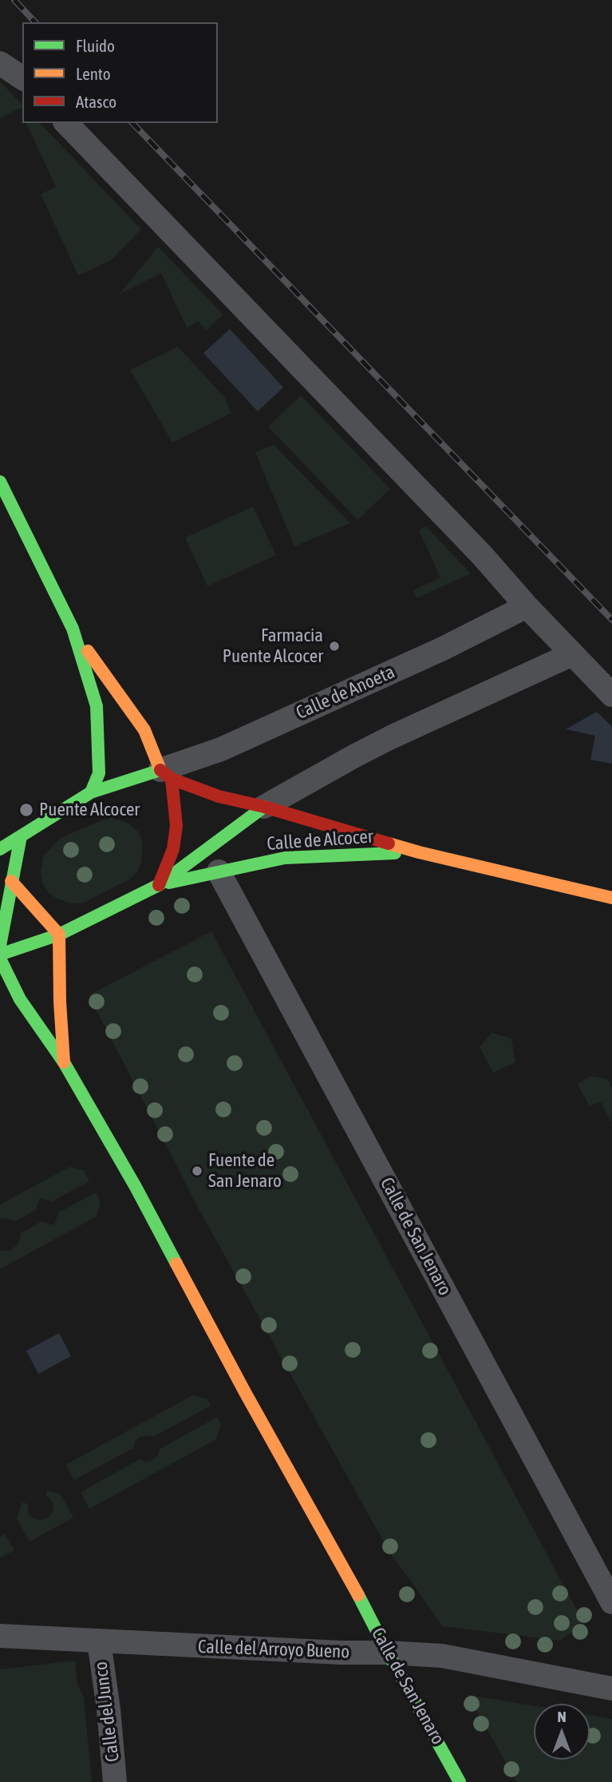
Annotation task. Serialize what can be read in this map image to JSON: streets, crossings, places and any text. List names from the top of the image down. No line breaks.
{"streets":{"street":["Calle de Anoeta","Calle de Alcocer","Calle de San Jenaro","Calle del Arroyo Bueno","Calle del Junco"]},"crossings":[["Calle de Anoeta","Calle de Alcocer"],["Calle de Alcocer","Calle de San Jenaro"],["Calle de San Jenaro","Calle del Arroyo Bueno"],["Calle del Arroyo Bueno","Calle del Junco"]],"places":["Farmacia Puente Alcocer","Puente Alcocer","Fuente de San Jenaro"],"legend":["Fluido","Lento","Atasco"],"north":"top"}
